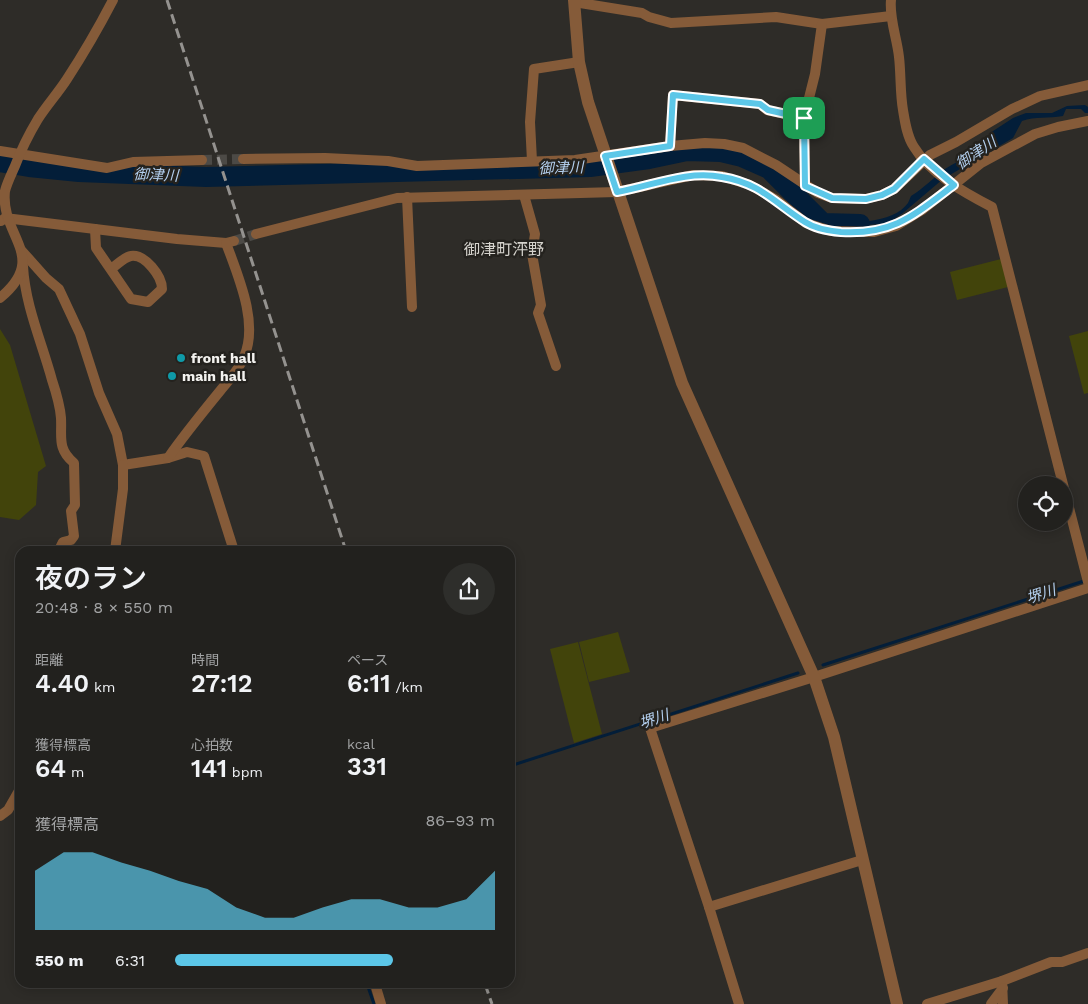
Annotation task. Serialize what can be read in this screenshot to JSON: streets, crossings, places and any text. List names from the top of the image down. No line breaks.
{"districts":["御津町泙野"],"water":["御津川","堺川"],"places":["front hall","main hall"],"page":{"heading":["夜のラン","20:48 · 8 × 550 m"],"stats":[["距離","4.40 km"],["時間","27:12"],["ペース","6:11 /km"],["獲得標高","64 m"],["心拍数","141 bpm"],["kcal","331"]],"chart":["獲得標高","86–93 m"],"list":[{"name":"550 m","note":"6:31"}]}}
